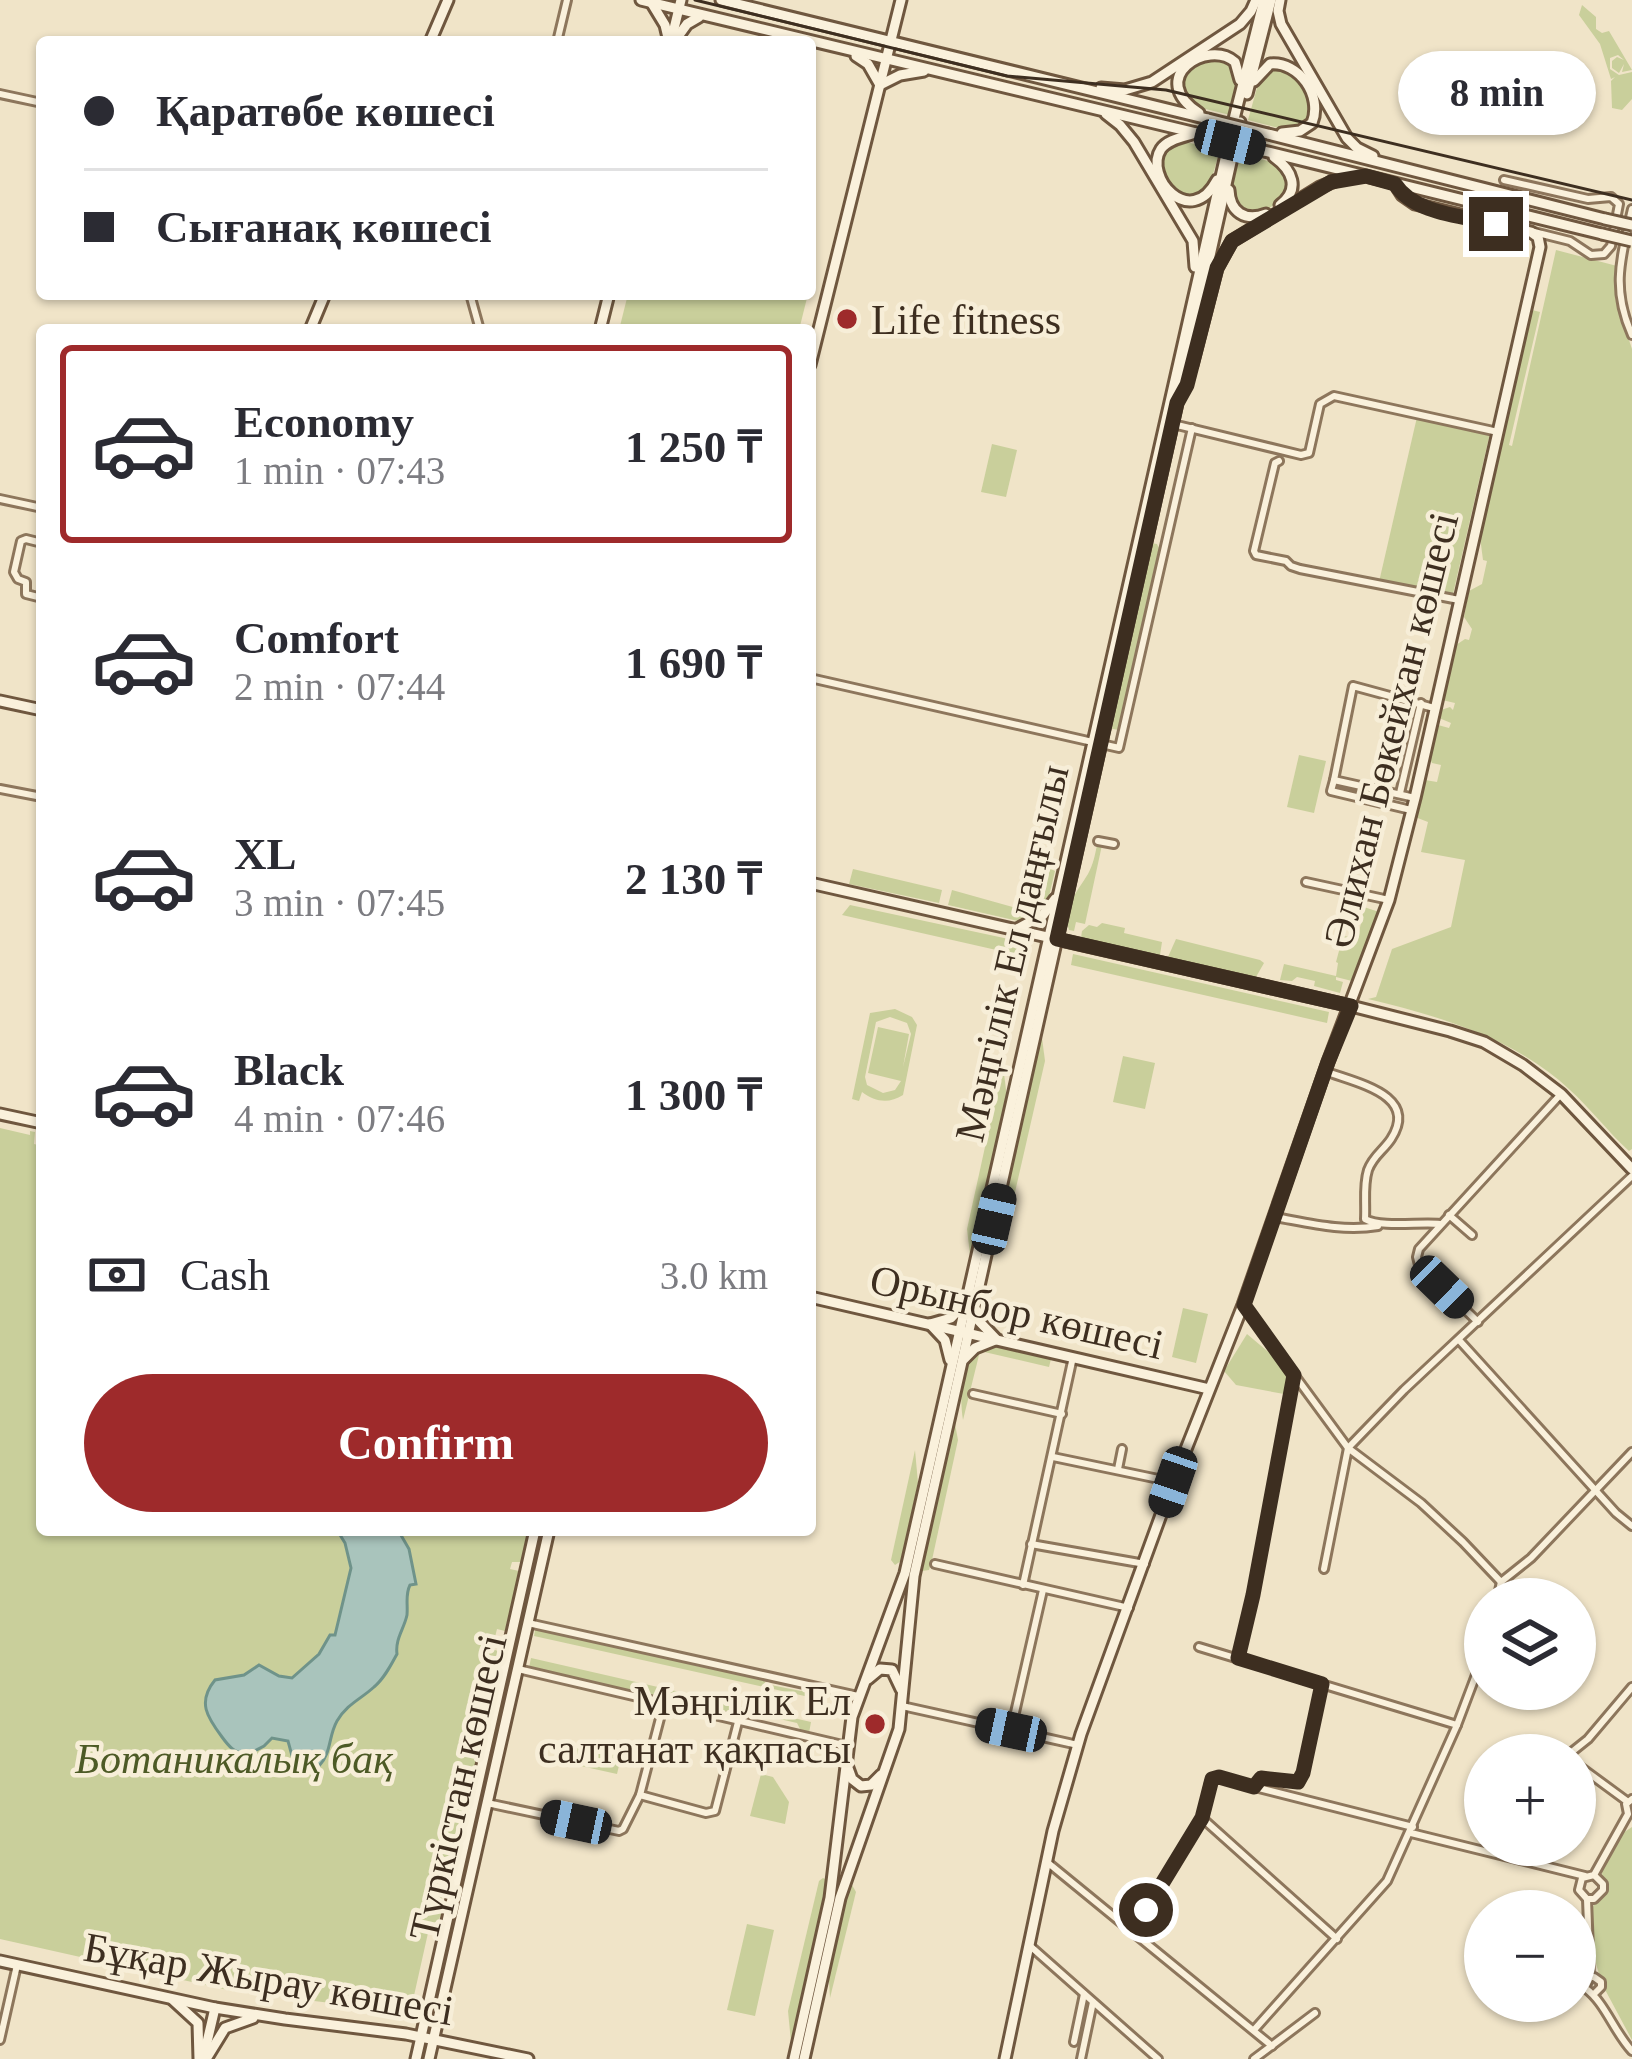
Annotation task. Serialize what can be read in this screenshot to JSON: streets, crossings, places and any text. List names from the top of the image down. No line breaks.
{"streets":{"main road":["Әлихан Бөкейхан көшесі","Мәңгілік Ел даңғылы","Орынбор көшесі","Түркістан көшесі","Бұқар Жырау көшесі"]},"crossings":[["Әлихан Бөкейхан көшесі","Орынбор көшесі"],["Мәңгілік Ел даңғылы","Орынбор көшесі"],["Түркістан көшесі","Бұқар Жырау көшесі"]],"parks":["Ботаникалық бақ"],"places":["Life fitness","Мәңгілік Ел салтанат қақпасы"],"page":{"banner":["Қаратөбе көшесі","Сығанақ көшесі"],"bubble":"8 min","list":[{"name":"Economy","note":"1 min · 07:43","value":"1 250 ₸"},{"name":"Comfort","note":"2 min · 07:44","value":"1 690 ₸"},{"name":"XL","note":"3 min · 07:45","value":"2 130 ₸"},{"name":"Black","note":"4 min · 07:46","value":"1 300 ₸"}],"pay":["Cash","3.0 km"],"buttons":"Confirm","map_buttons":["+","−"]}}
